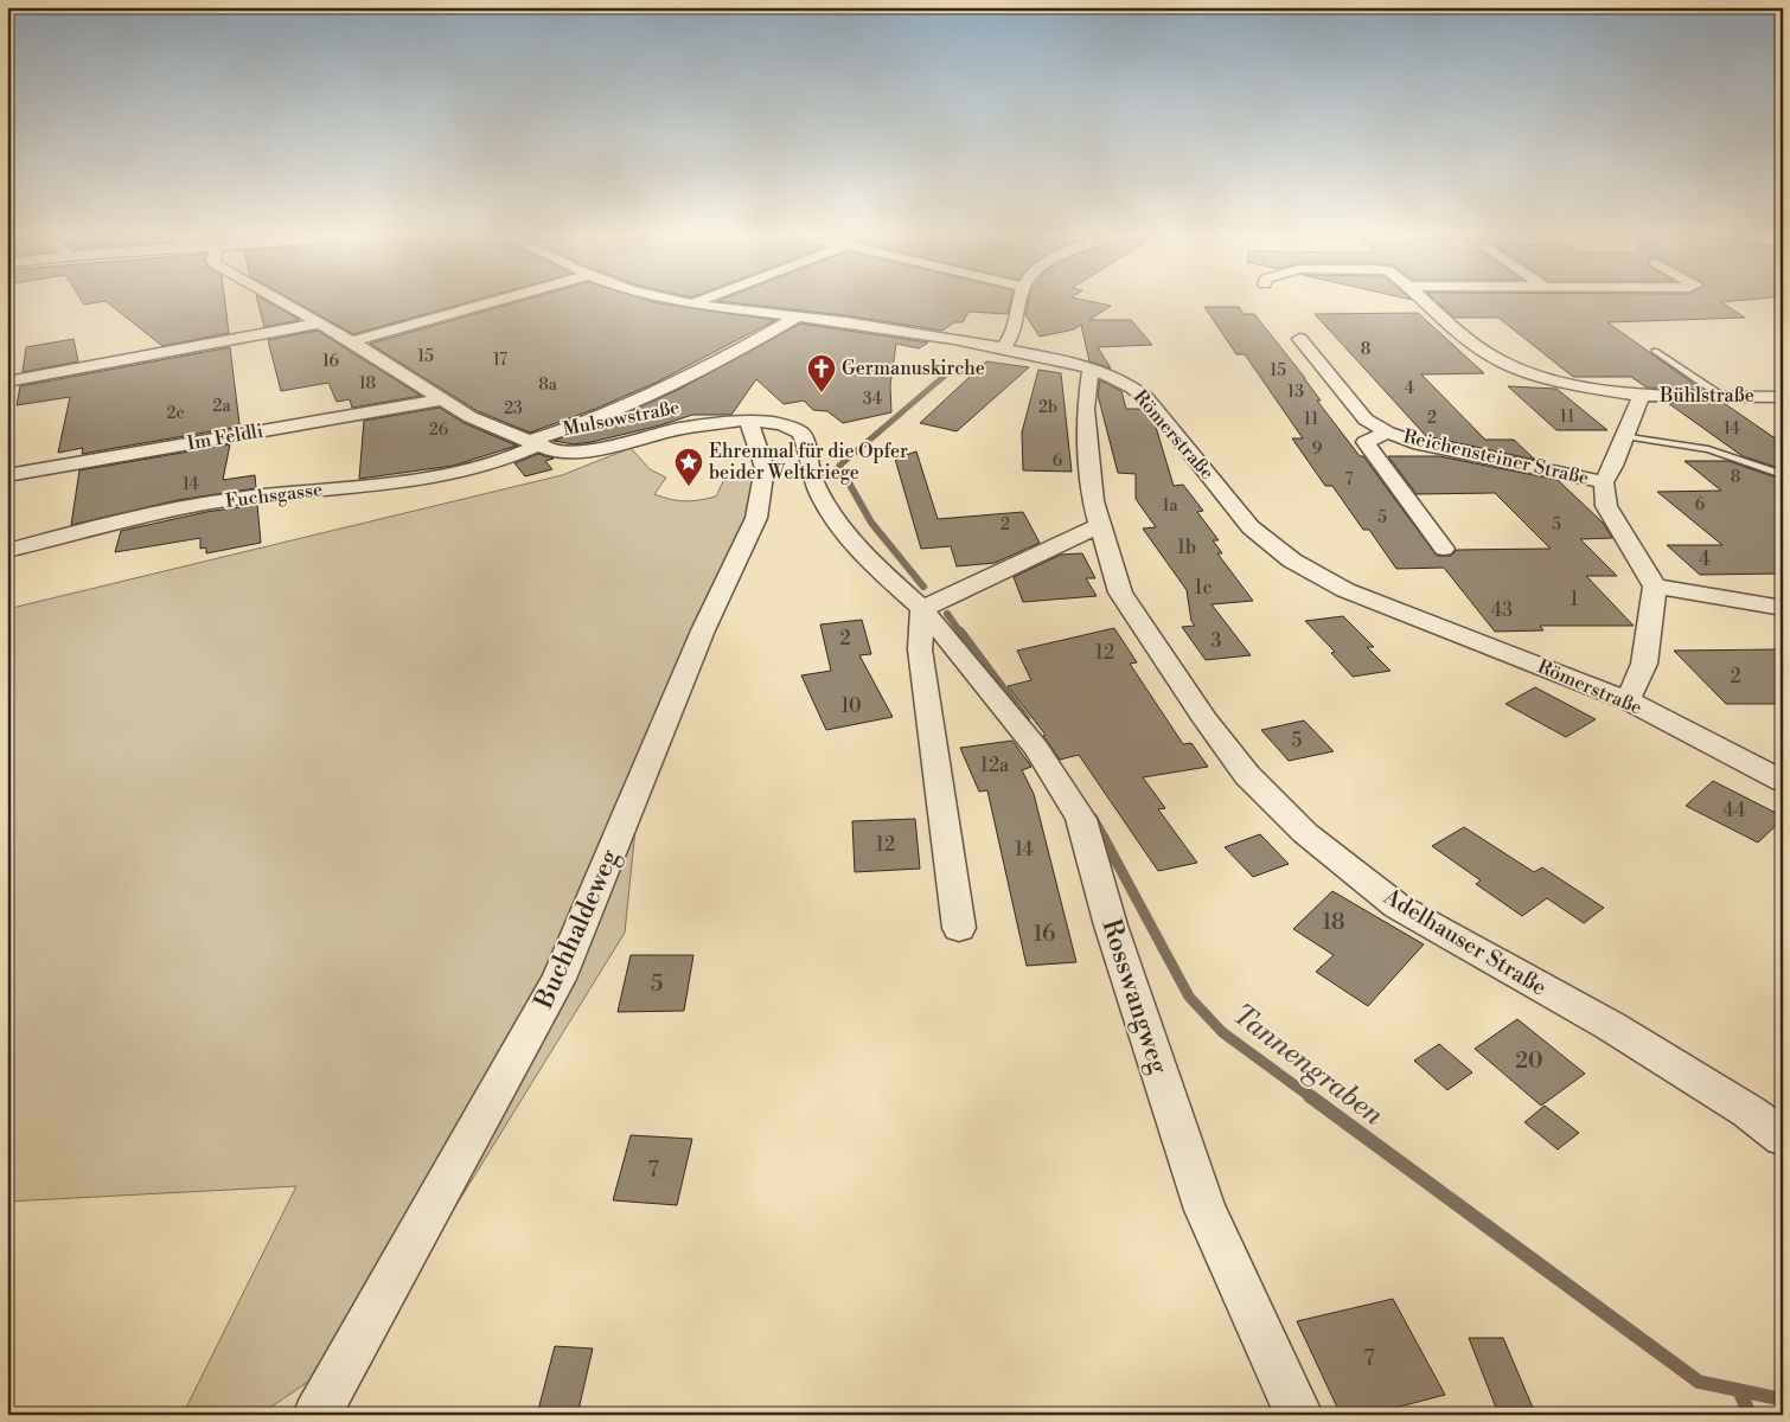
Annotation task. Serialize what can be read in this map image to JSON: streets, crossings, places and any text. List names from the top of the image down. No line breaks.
{"streets":{"street":["Bühlstraße","Mulsowstraße","Römerstraße","Im Feldli","Reichensteiner Straße","Fuchsgasse","Buchhaldeweg","Adelhauser Straße","Rosswangweg"]},"crossings":[["Bühlstraße","Reichensteiner Straße"],["Mulsowstraße","Im Feldli"],["Mulsowstraße","Fuchsgasse"],["Mulsowstraße","Buchhaldeweg"],["Mulsowstraße","Rosswangweg"],["Römerstraße","Fuchsgasse"],["Römerstraße","Adelhauser Straße"],["Buchhaldeweg","Rosswangweg"]],"water":["Tannengraben"],"places":{"church":["Germanuskirche"],"place":["Ehrenmal für die Opfer beider Weltkriege"]},"house_numbers":["8","15","17","16","15","18","8a","4","13","34","2a","2b","23","2c","11","2","11","14","26","9","6","8","7","14","6","1a","5","2","5","1b","4","1c","1","43","2","3","12","2","10","5","12a","44","12","14","18","16","5","20","7","7"]}
